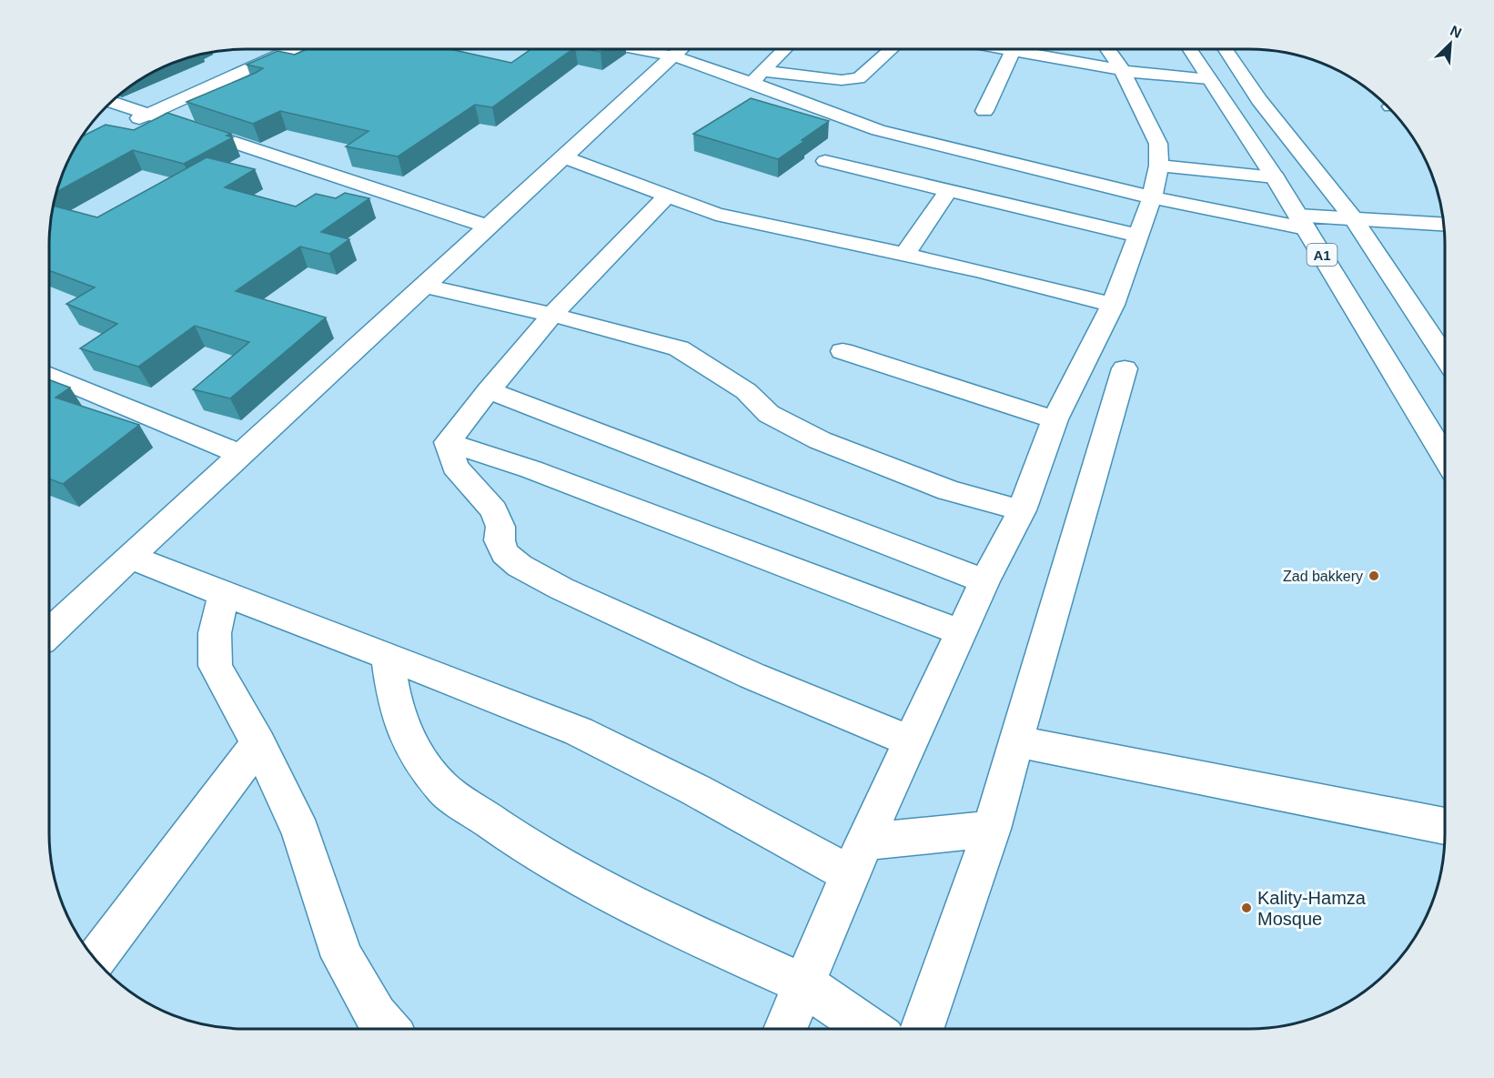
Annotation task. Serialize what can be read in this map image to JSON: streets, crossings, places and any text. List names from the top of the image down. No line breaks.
{"streets":{"street":["A1"]},"places":["Zad bakkery","Kality-Hamza Mosque"],"north":"top right"}
